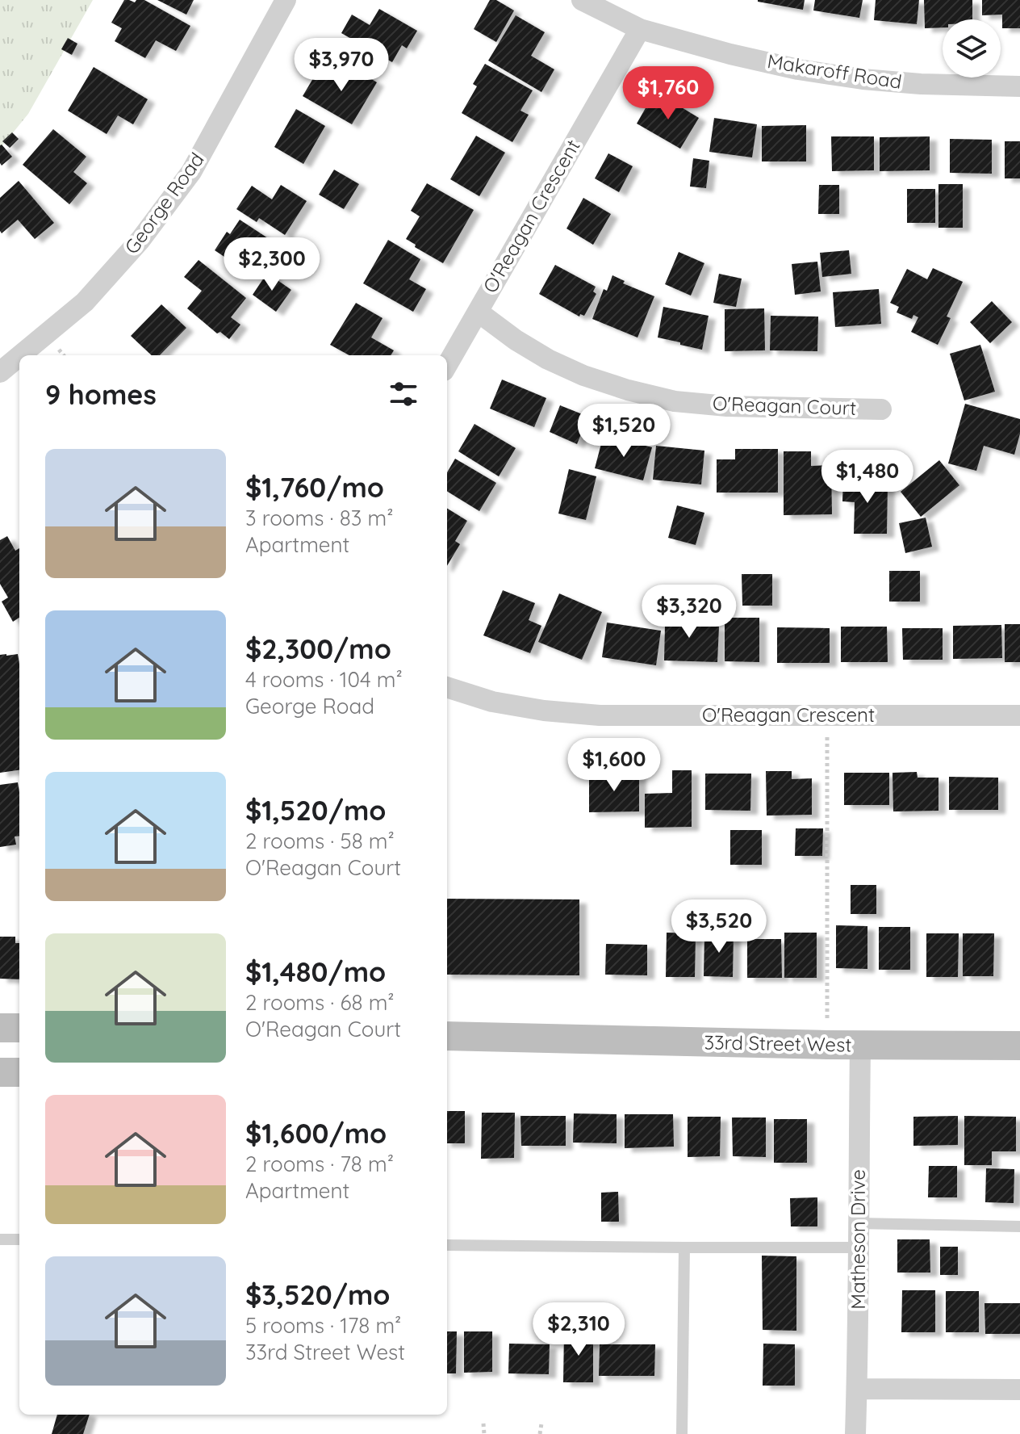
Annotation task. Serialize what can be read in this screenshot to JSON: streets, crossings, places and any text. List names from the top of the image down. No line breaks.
{"streets":{"main road":["33rd Street West"],"street":["Makaroff Road","George Road","O'Reagan Crescent","O'Reagan Court","Matheson Drive"]},"crossings":[["Makaroff Road","O'Reagan Crescent"],["O'Reagan Crescent","O'Reagan Court"],["33rd Street West","Matheson Drive"]],"page":{"price":["$3,970","$1,760","$2,300","$1,520","$1,480","$3,320","$1,600","$3,520","$2,310"],"heading":"9 homes","list":[{"name":"$1,760/mo","note":"3 rooms · 83 m² · Apartment"},{"name":"$2,300/mo","note":"4 rooms · 104 m² · George Road"},{"name":"$1,520/mo","note":"2 rooms · 58 m² · O'Reagan Court"},{"name":"$1,480/mo","note":"2 rooms · 68 m² · O'Reagan Court"},{"name":"$1,600/mo","note":"2 rooms · 78 m² · Apartment"},{"name":"$3,520/mo","note":"5 rooms · 178 m² · 33rd Street West"}]}}
